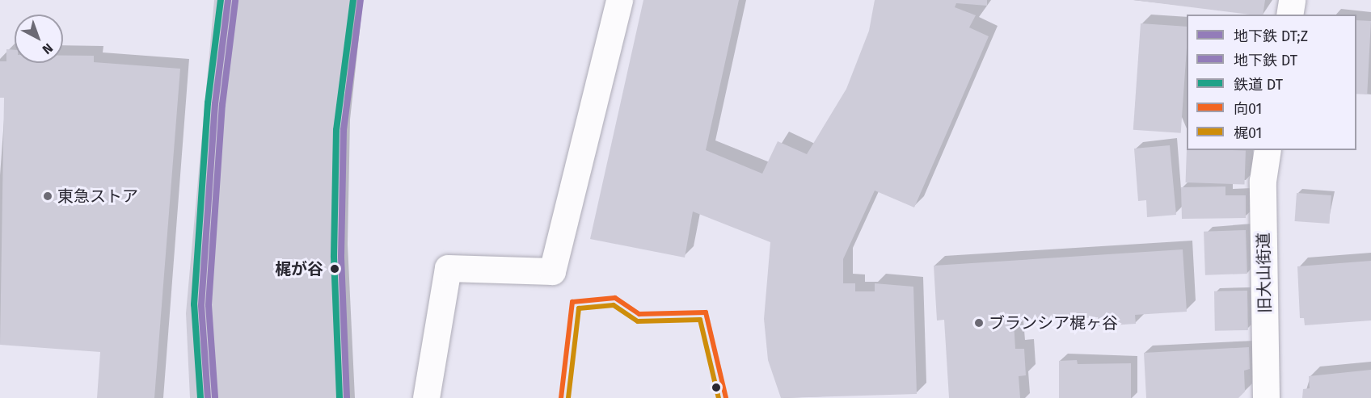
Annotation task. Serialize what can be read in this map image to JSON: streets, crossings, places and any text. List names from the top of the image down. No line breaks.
{"streets":{"street":["旧大山街道"]},"places":["東急ストア","梶が谷","ブランシア梶ヶ谷"],"lines":["metro line DT;Z","rail line DT","metro line DT","transit line 向01","transit line 梶01"],"legend":["地下鉄 DT;Z","地下鉄 DT","鉄道 DT","向01","梶01"],"north":"bottom right"}
